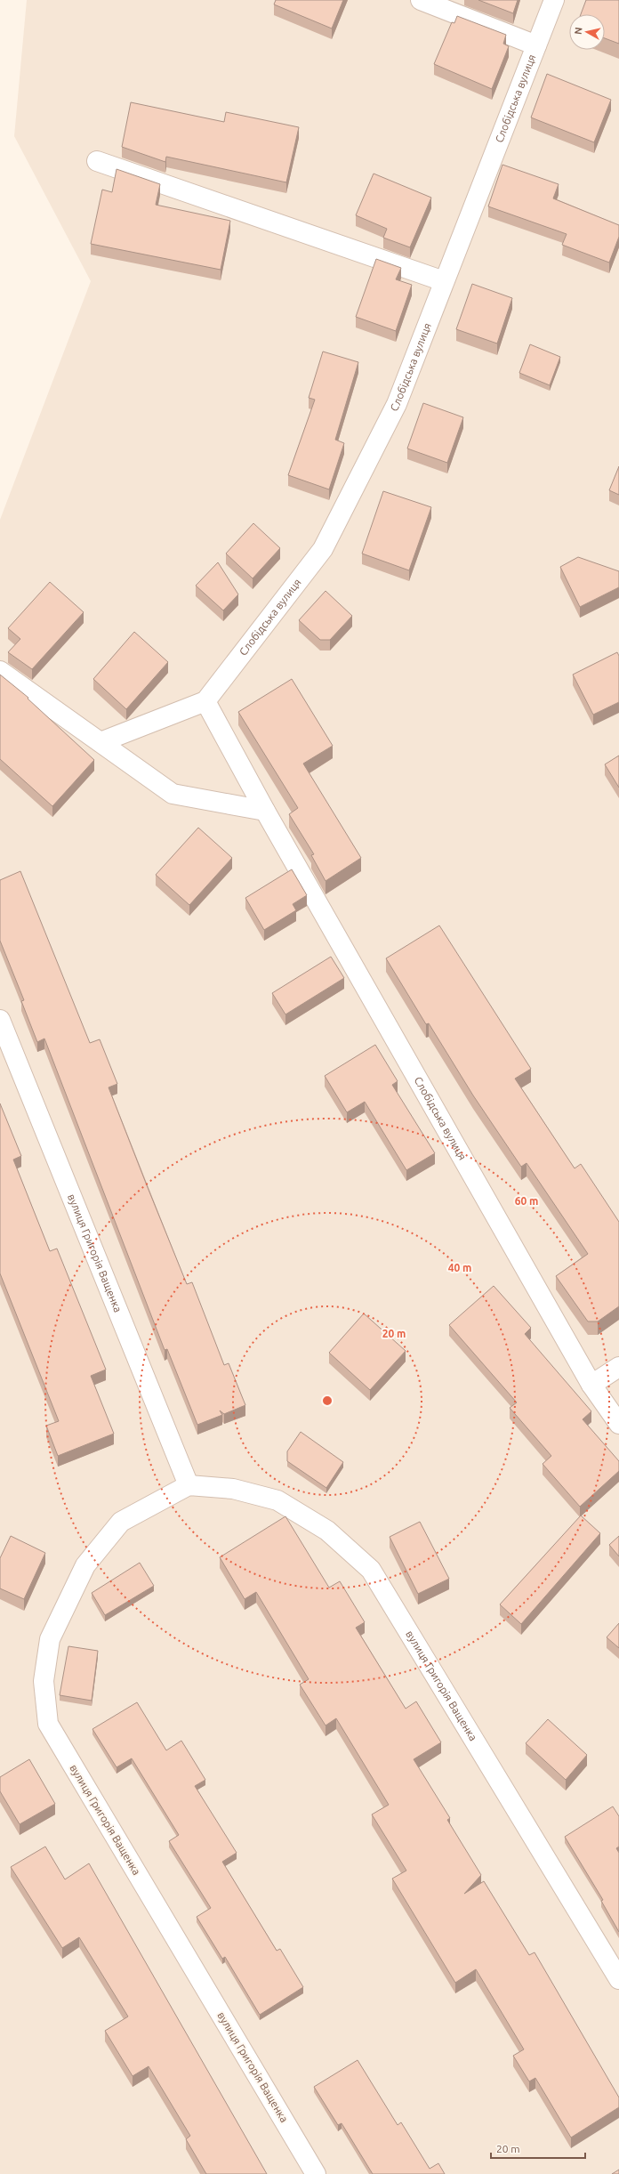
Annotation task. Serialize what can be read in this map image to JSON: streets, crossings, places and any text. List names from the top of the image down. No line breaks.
{"streets":{"street":["Слобідська вулиця","вулиця Григорія Ващенка"]},"scale_bar":"20 m","north":"left","rings":["60 m","40 m","20 m"]}
